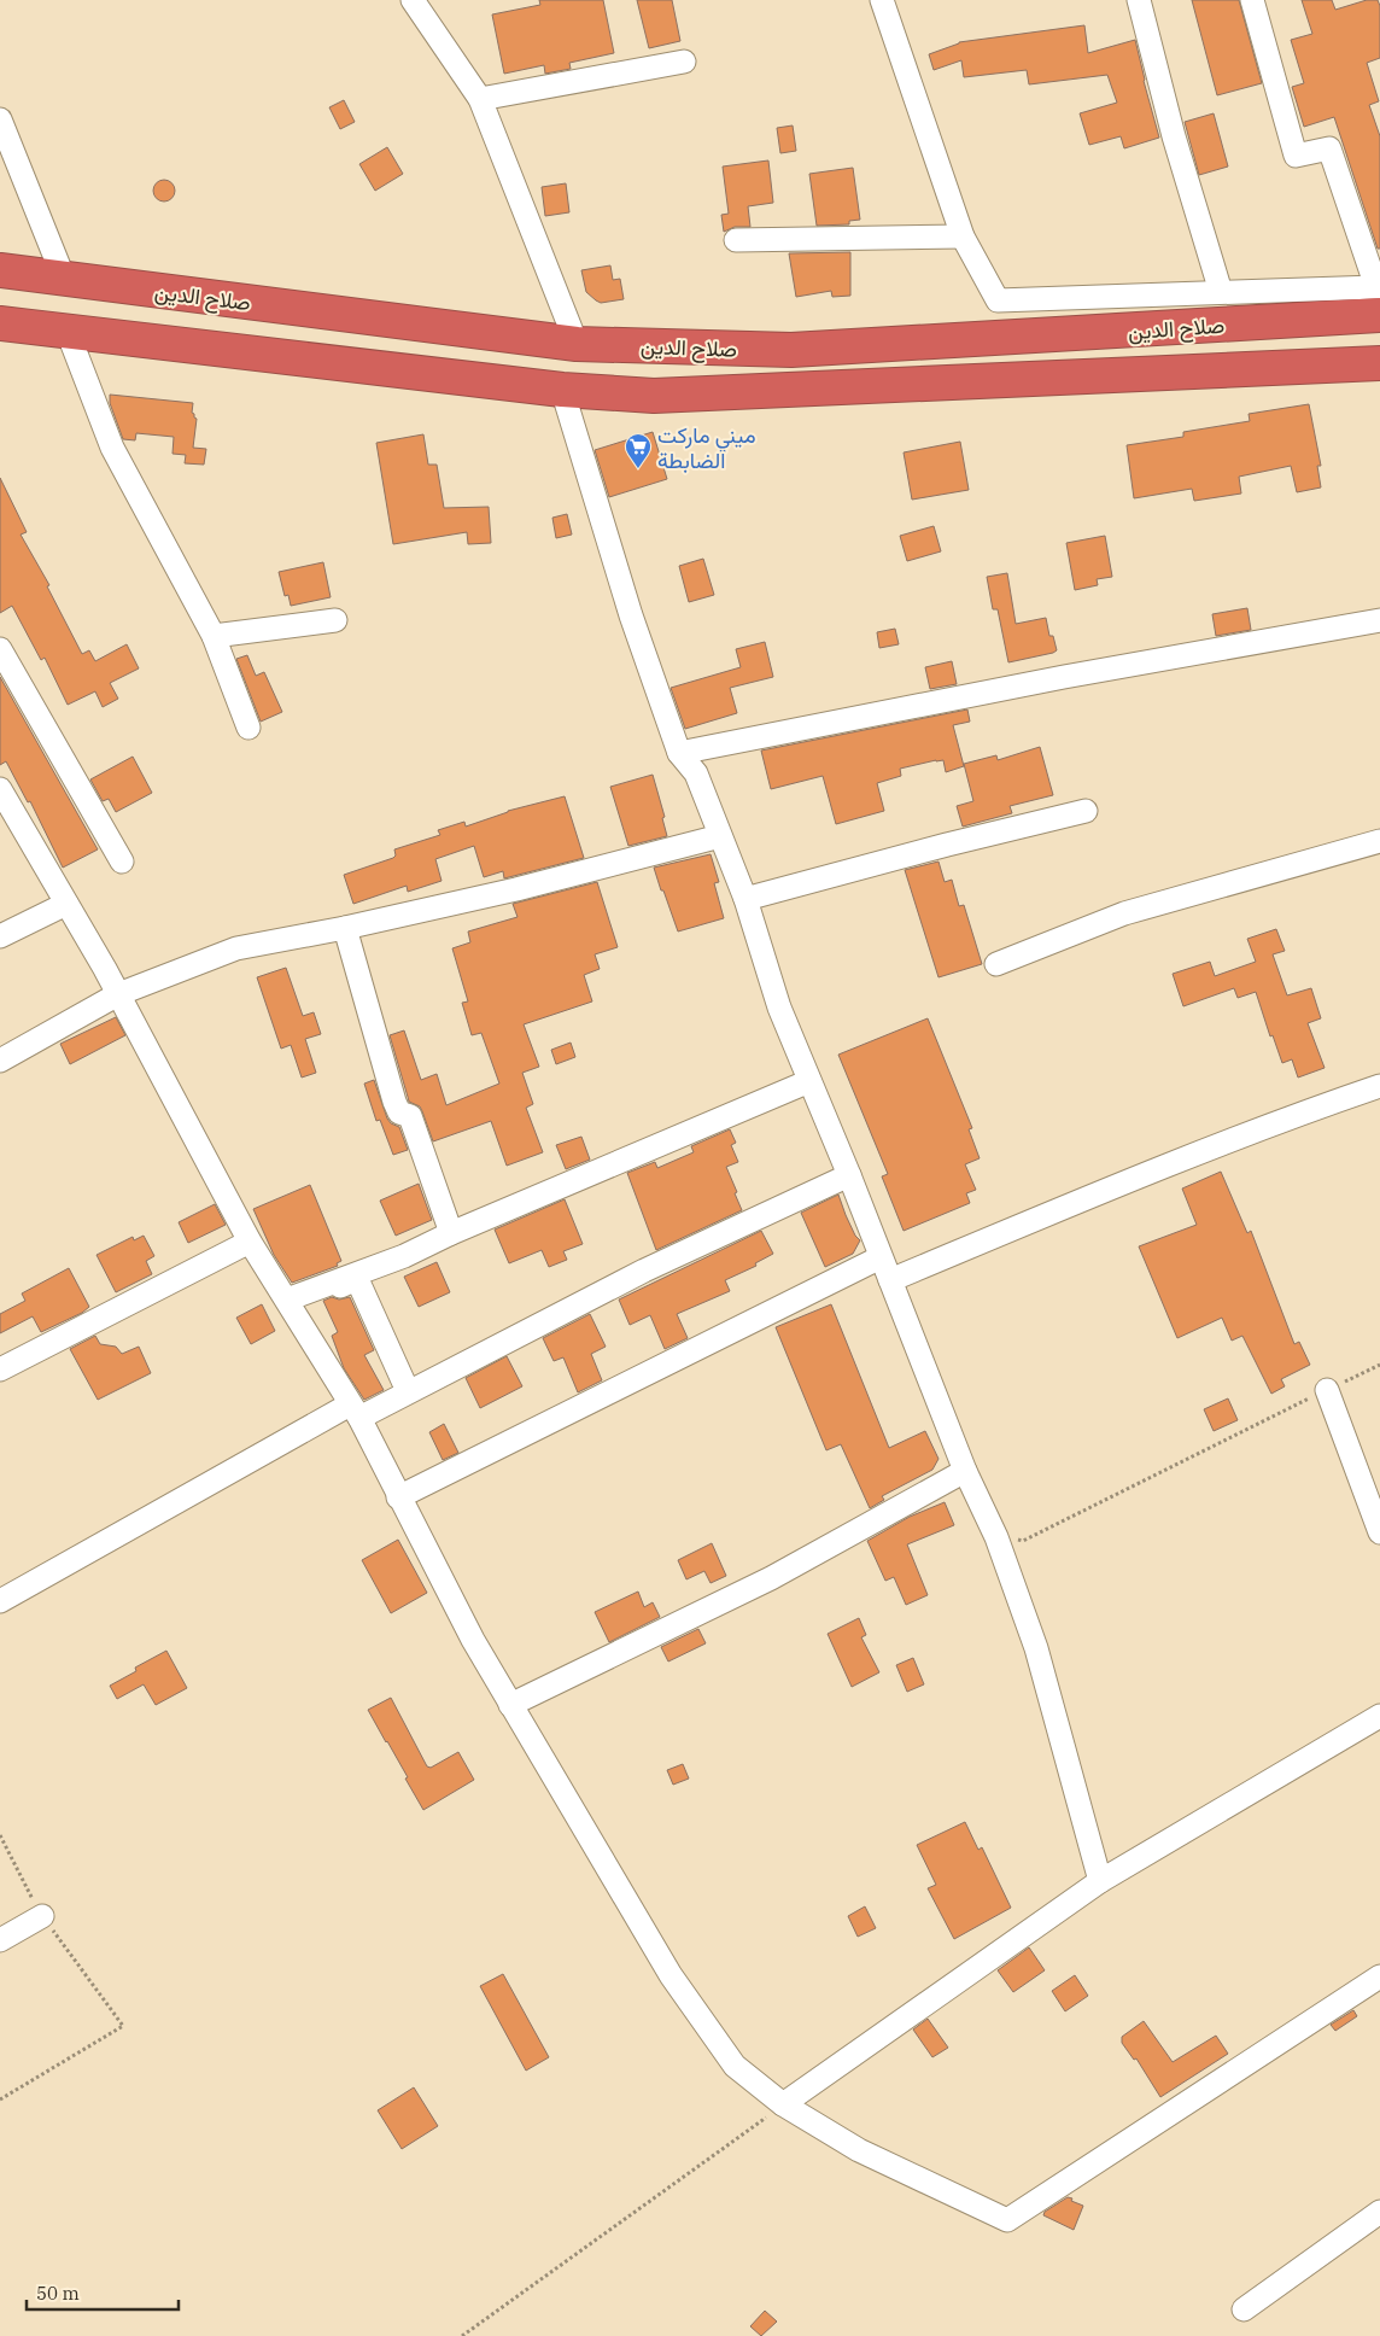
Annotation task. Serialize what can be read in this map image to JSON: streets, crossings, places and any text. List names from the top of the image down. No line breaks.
{"streets":{"highway":["صلاح الدين"]},"places":{"supermarket":["ميني ماركت الضابطة"]},"scale_bar":"50 m"}
